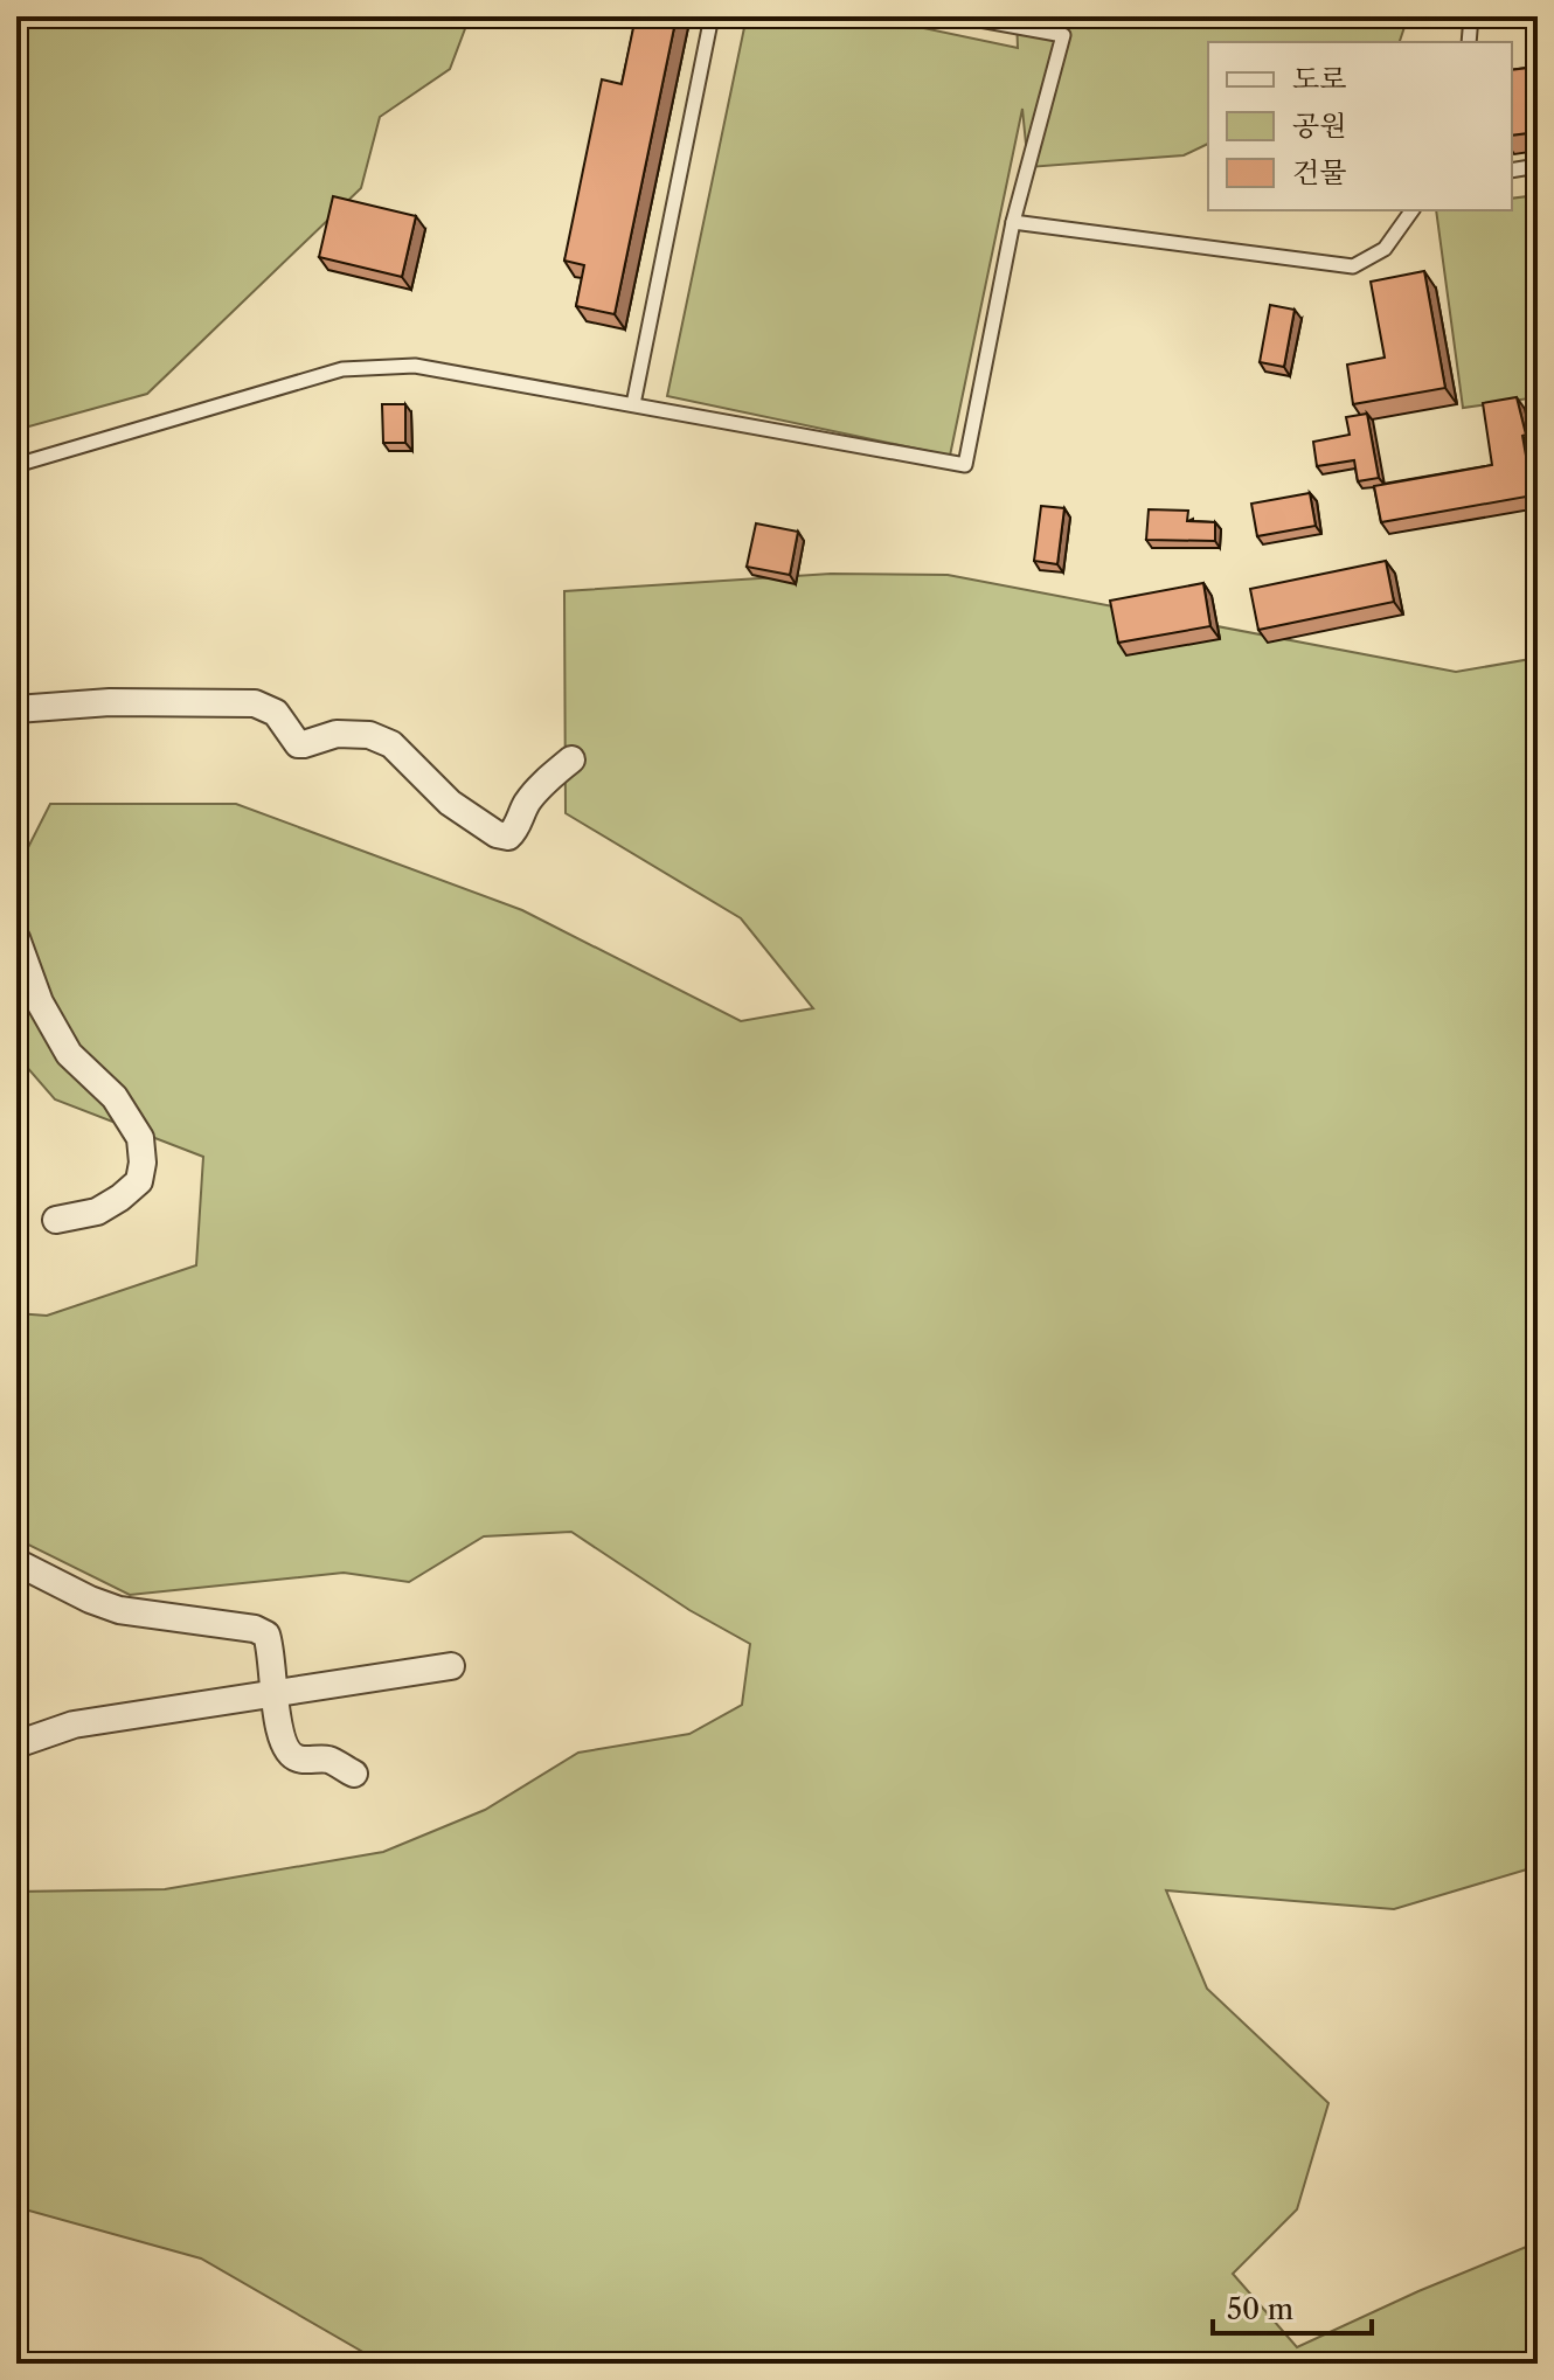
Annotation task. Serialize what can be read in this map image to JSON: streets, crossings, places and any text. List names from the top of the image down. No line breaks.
{"legend":["도로","공원","건물"],"scale_bar":"50 m"}
